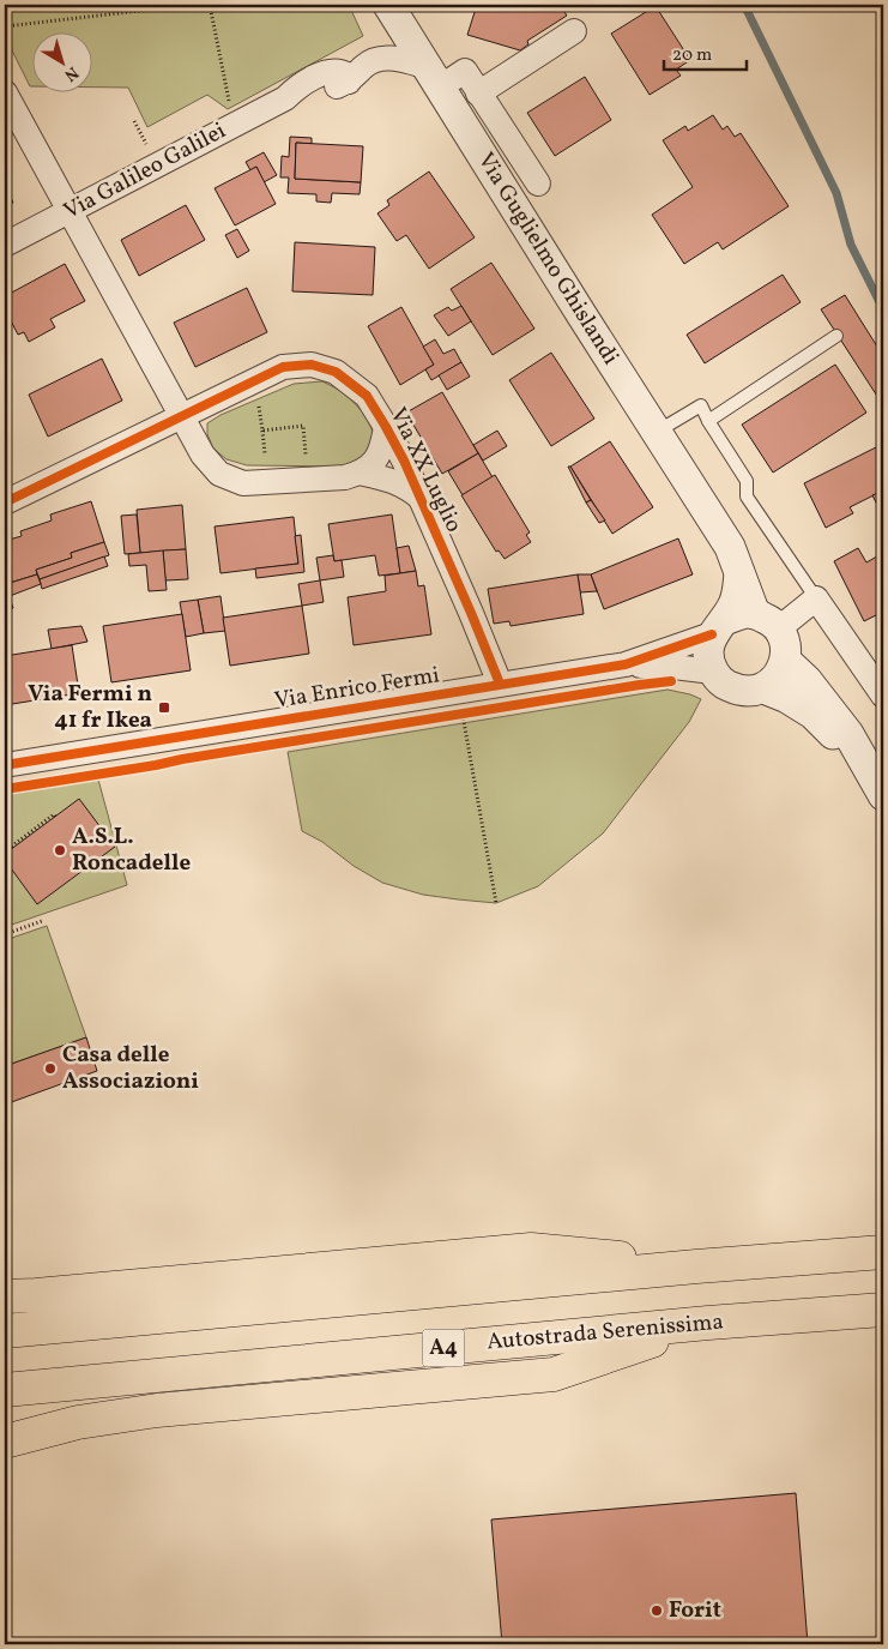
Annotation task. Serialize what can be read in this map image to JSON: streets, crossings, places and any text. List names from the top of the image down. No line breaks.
{"streets":{"highway":["Autostrada Serenissima","A4"],"street":["Via Galileo Galilei","Via Guglielmo Ghislandi","Via XX Luglio","Via Enrico Fermi"]},"crossings":[["Via Galileo Galilei","Via Guglielmo Ghislandi"],["Via Galileo Galilei","Via XX Luglio"],["Via Guglielmo Ghislandi","Via Enrico Fermi"],["Via XX Luglio","Via Enrico Fermi"]],"places":{"transit":["Via Fermi n 41 fr Ikea"],"other":["A.S.L. Roncadelle","Casa delle Associazioni","Forit"]},"scale_bar":"20 m","north":"bottom right"}
